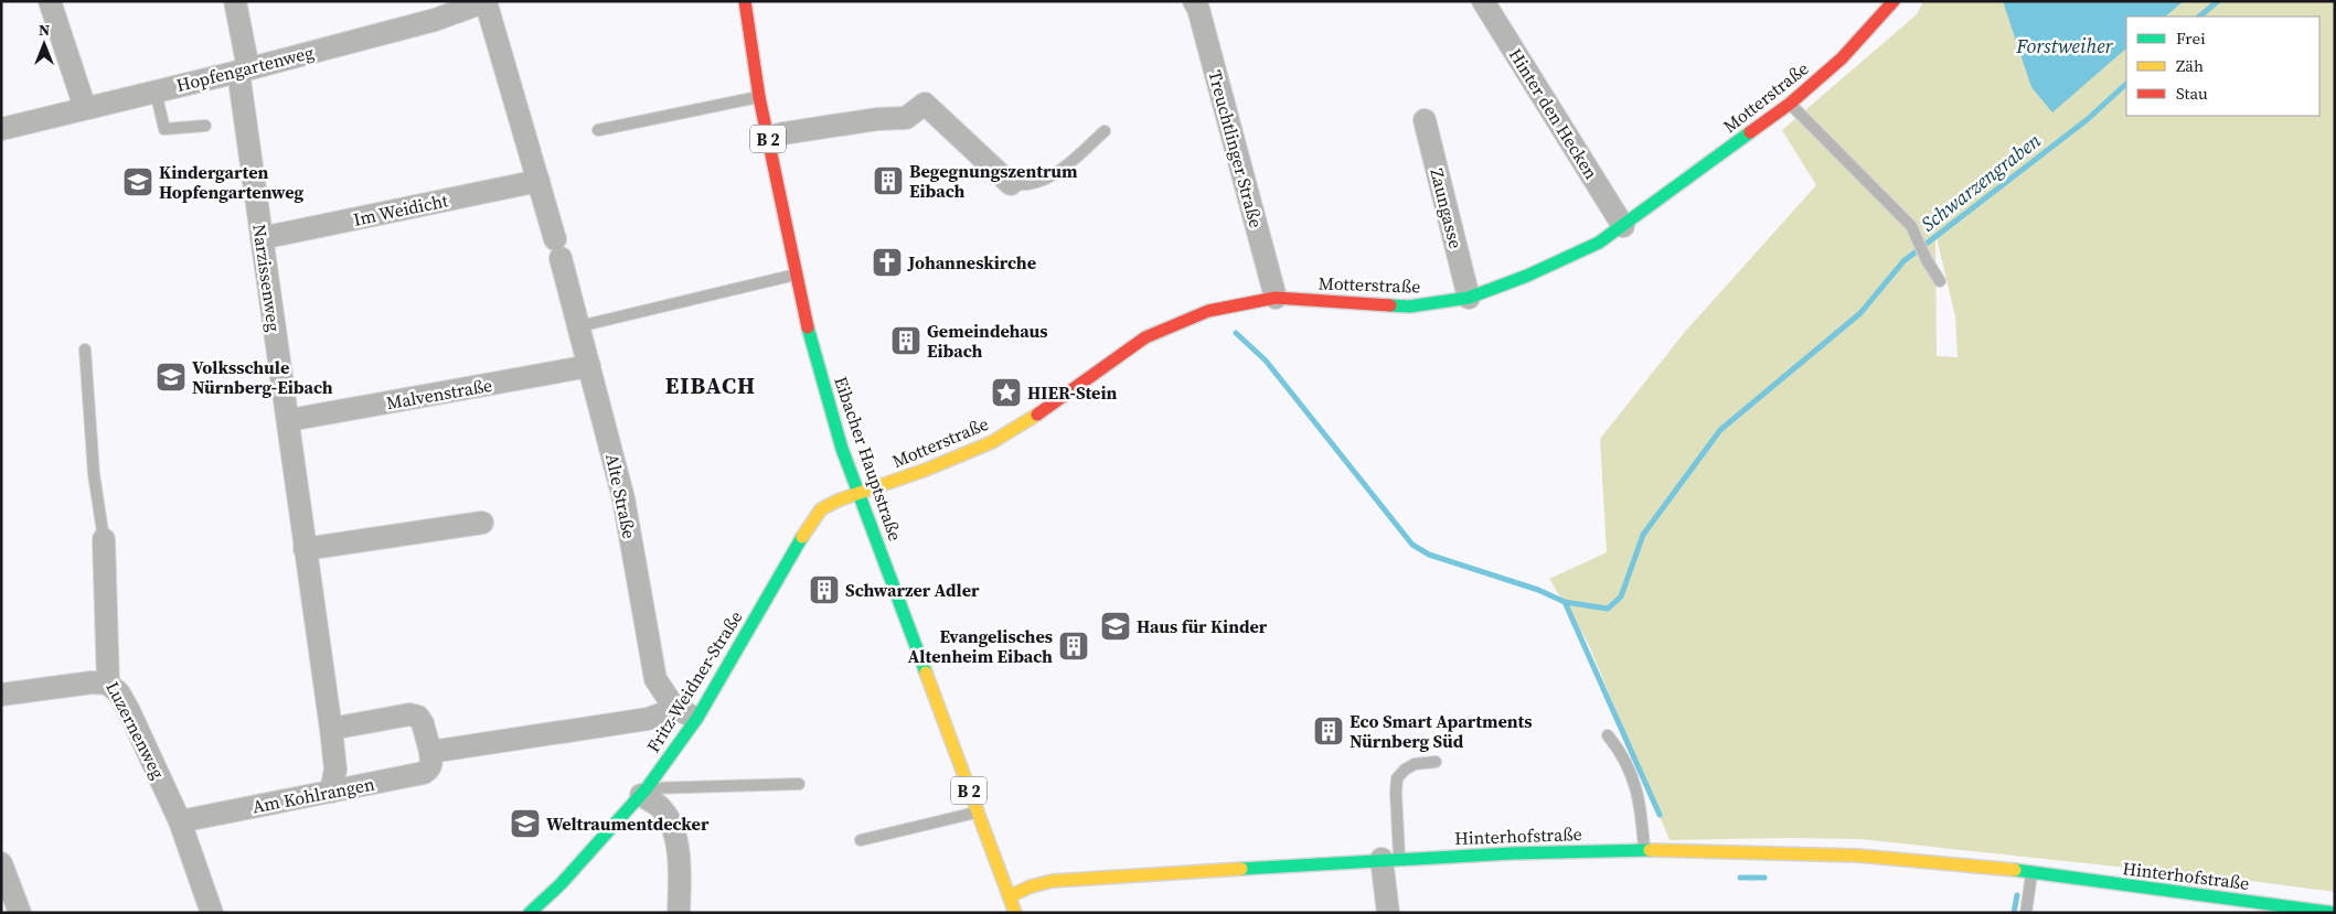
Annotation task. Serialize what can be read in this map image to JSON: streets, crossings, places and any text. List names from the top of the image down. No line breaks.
{"streets":{"street":["Hopfengartenweg","Motterstraße","Hinter den Hecken","B 2","Treuchtlinger Straße","Zaungasse","Im Weidicht","Narzissenweg","Malvenstraße","Eibacher Hauptstraße","Alte Straße","Fritz-Weidner-Straße","Luzernenweg","Am Kohlrangen","Hinterhofstraße"]},"crossings":[["Hopfengartenweg","Narzissenweg"],["Hopfengartenweg","Alte Straße"],["Motterstraße","Hinter den Hecken"],["Motterstraße","Treuchtlinger Straße"],["Motterstraße","Zaungasse"],["Motterstraße","Eibacher Hauptstraße"],["Motterstraße","Fritz-Weidner-Straße"],["Im Weidicht","Narzissenweg"],["Im Weidicht","Alte Straße"],["Narzissenweg","Malvenstraße"],["Narzissenweg","Am Kohlrangen"],["Malvenstraße","Alte Straße"],["Eibacher Hauptstraße","Fritz-Weidner-Straße"],["Eibacher Hauptstraße","Hinterhofstraße"],["Luzernenweg","Am Kohlrangen"]],"districts":["EIBACH"],"water":["Forstweiher","Schwarzengraben"],"places":{"building":["Begegnungszentrum Eibach","Gemeindehaus Eibach","Schwarzer Adler","Evangelisches Altenheim Eibach","Eco Smart Apartments Nürnberg Süd"],"school or university":["Kindergarten Hopfengartenweg","Volksschule Nürnberg-Eibach","Haus für Kinder","Weltraumentdecker"],"church":["Johanneskirche"],"place":["HIER-Stein"]},"legend":["Frei","Zäh","Stau"],"north":"top"}
